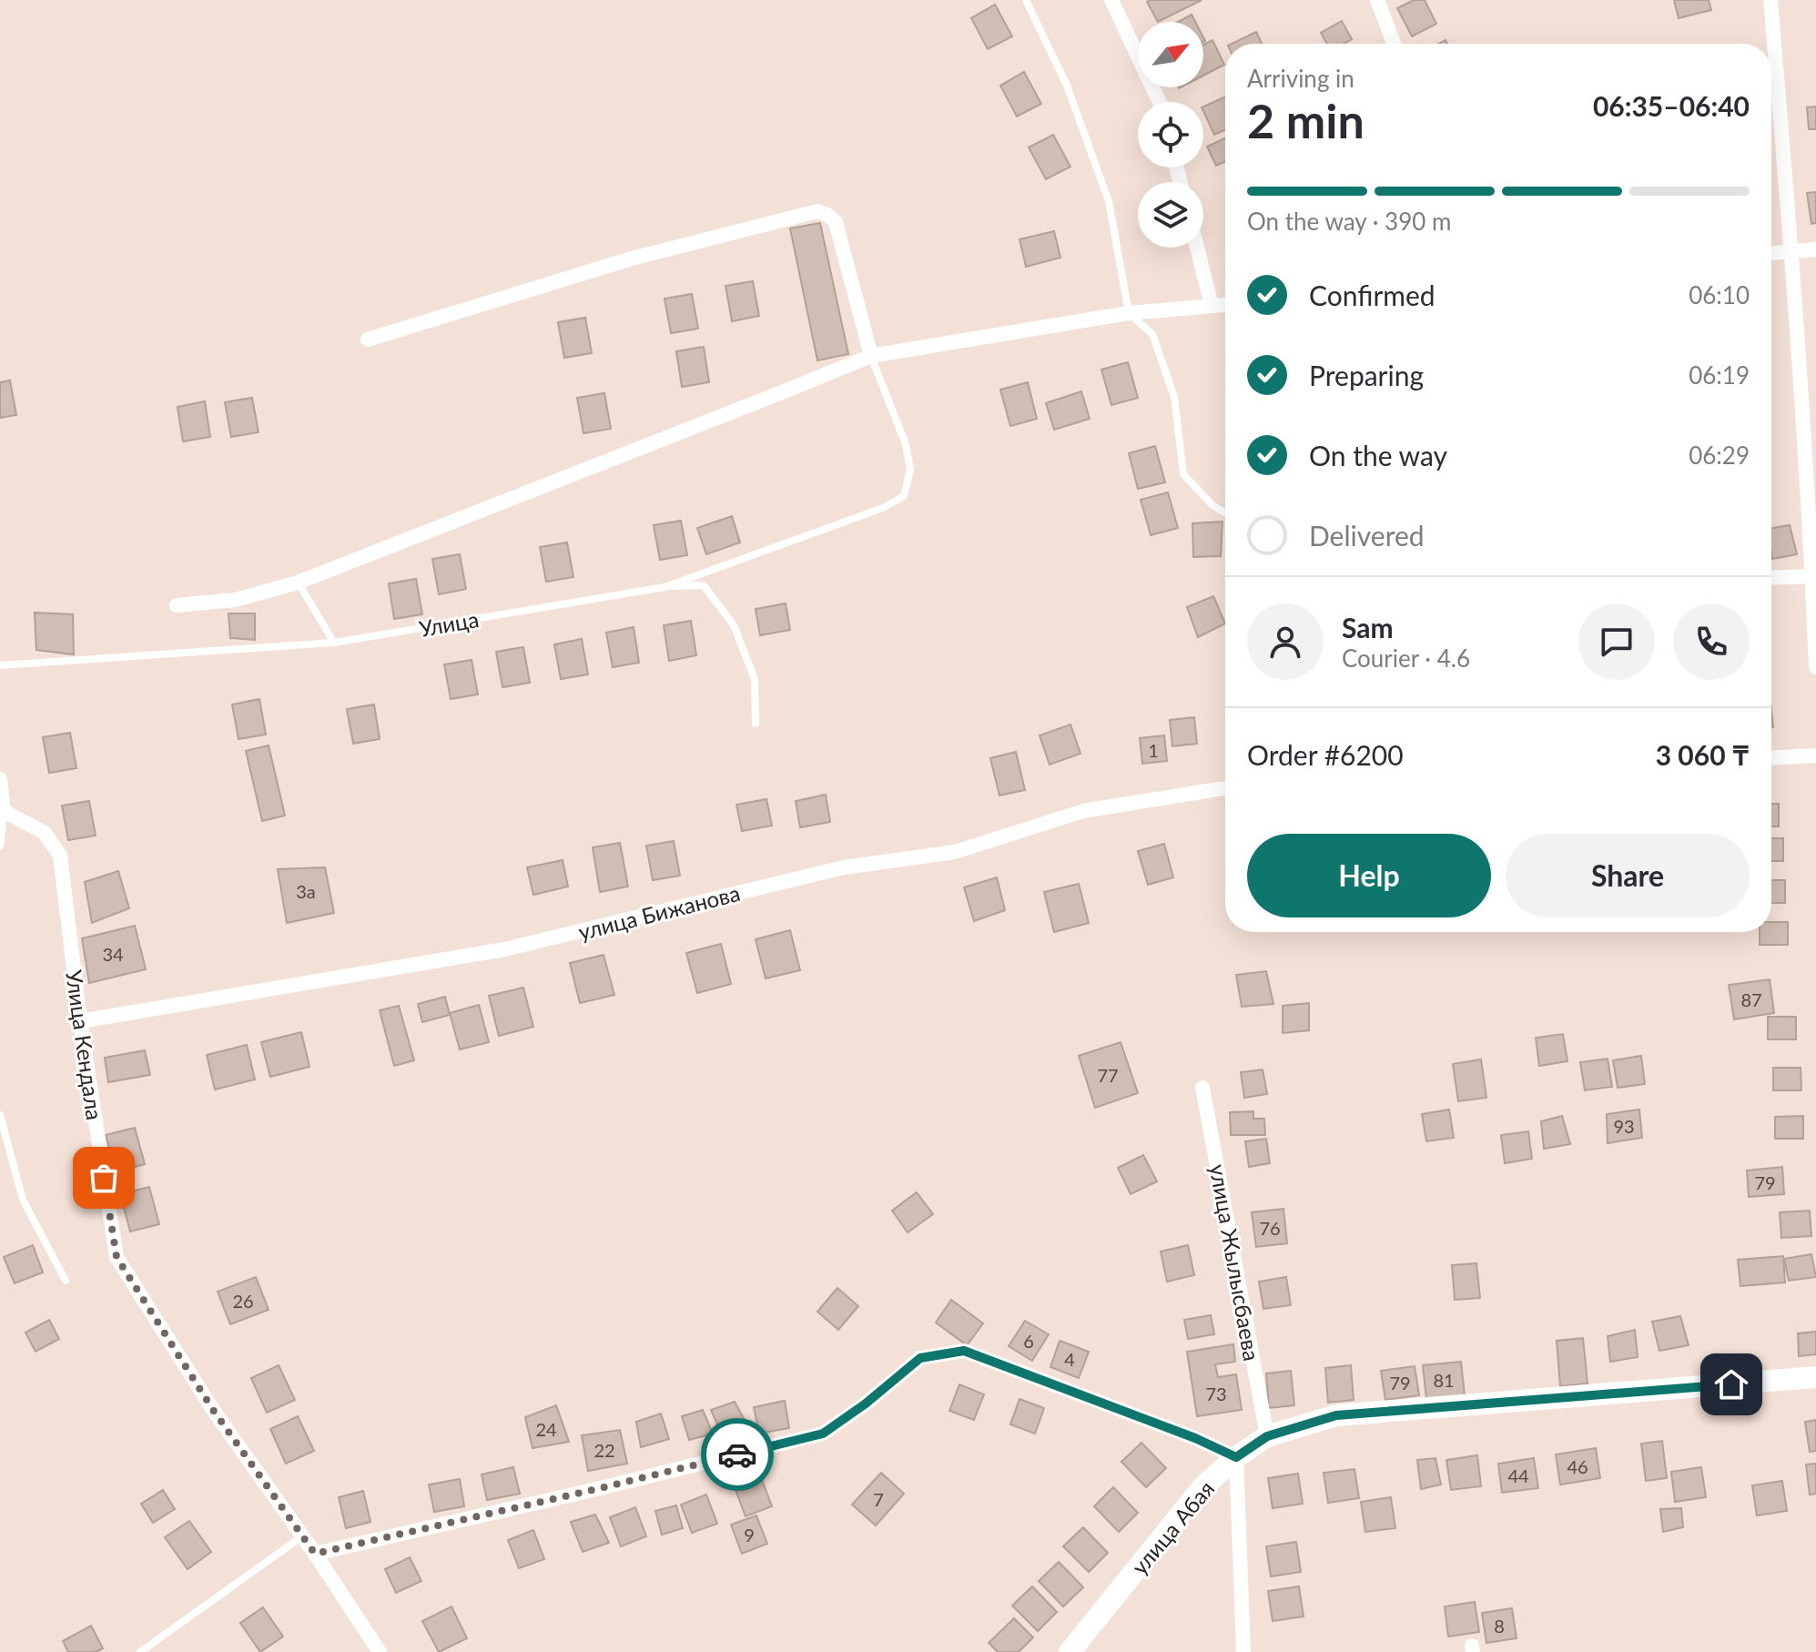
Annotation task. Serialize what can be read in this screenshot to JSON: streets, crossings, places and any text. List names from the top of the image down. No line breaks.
{"streets":{"street":["улица Бижанова","Улица Кендала","улица Жылысбаева","улица Абая"],"lane":["Улица"]},"crossings":[["улица Бижанова","Улица Кендала"],["улица Жылысбаева","улица Абая"]],"house_numbers":["1","3а","34","87","77","93","79","76","26","6","4","81","79","73","24","22","46","44","7","9","8"],"north":"top right","page":{"heading":["2 min","Arriving in","06:35–06:40"],"panel":["Sam","Courier · 4.6","Order #6200","3 060 ₸"],"bar":"On the way · 390 m","list":[["Confirmed","06:10"],["Preparing","06:19"],["On the way","06:29"],"Delivered"],"buttons":["Help","Share"]}}
